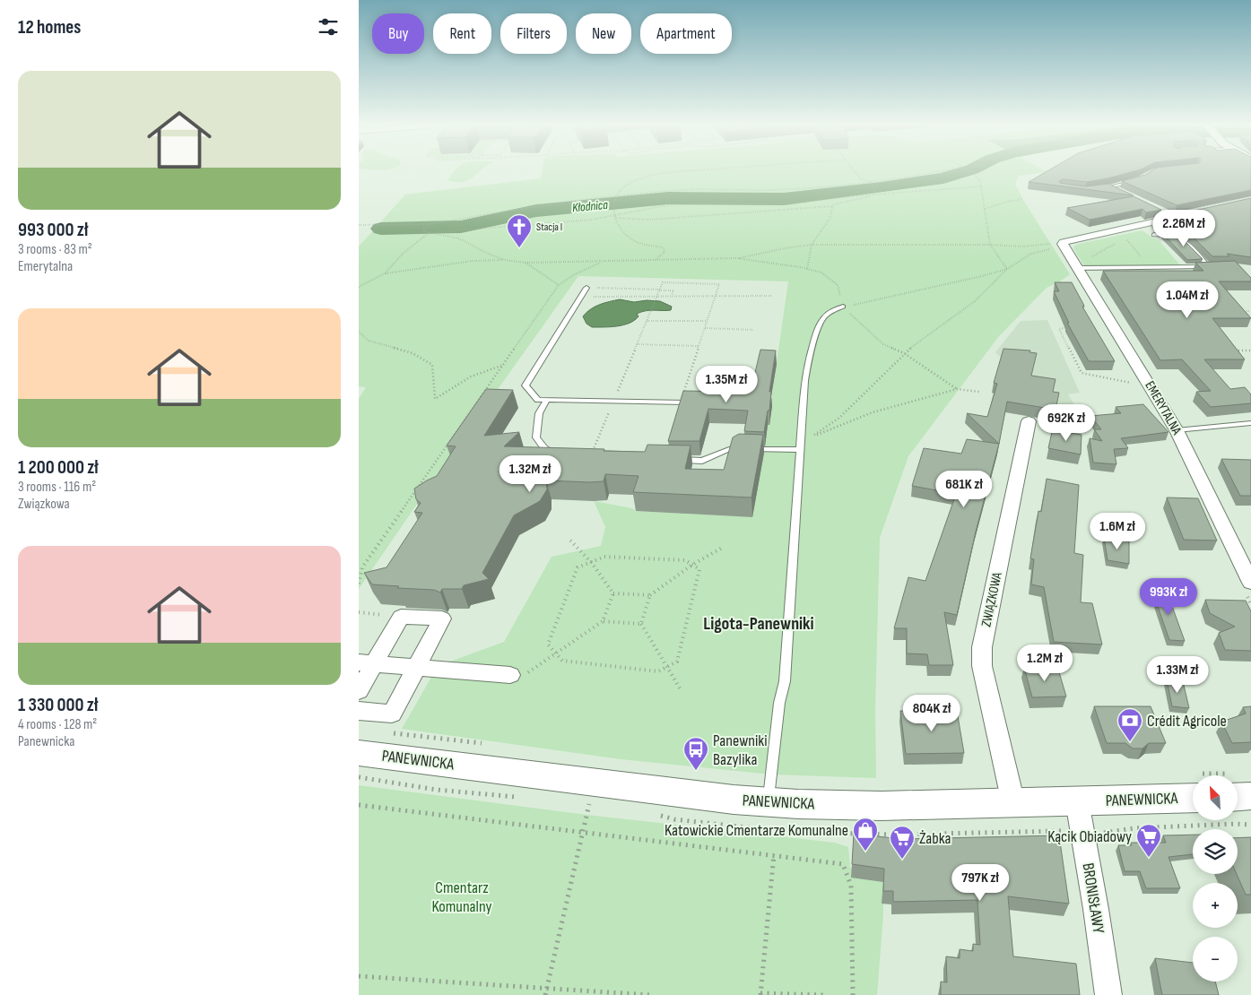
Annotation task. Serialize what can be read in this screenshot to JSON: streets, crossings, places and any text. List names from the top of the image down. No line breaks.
{"streets":{"street":["EMERYTALNA","ZWIĄZKOWA","PANEWNICKA","BRONISŁAWY"]},"crossings":[["ZWIĄZKOWA","PANEWNICKA"],["PANEWNICKA","BRONISŁAWY"]],"districts":["Ligota-Panewniki"],"water":["Kłodnica"],"parks":["Cmentarz Komunalny"],"places":{"church":["Stacja I"],"bank":["Crédit Agricole"],"bus stop":["Panewniki Bazylika"],"shop":["Katowickie Cmentarze Komunalne"],"supermarket":["Kącik Obiadowy","Żabka"]},"north":"top left","page":{"heading":"12 homes","chip":["Buy","Rent","Filters","New","Apartment"],"list":[{"name":"993 000 zł","note":"3 rooms · 83 m² · Emerytalna"},{"name":"1 200 000 zł","note":"3 rooms · 116 m² · Związkowa"},{"name":"1 330 000 zł","note":"4 rooms · 128 m² · Panewnicka"}],"price":["2.26M zł","1.04M zł","1.35M zł","692K zł","1.32M zł","681K zł","1.6M zł","993K zł","1.2M zł","1.33M zł","804K zł","797K zł"],"map_buttons":["+","−"]}}
